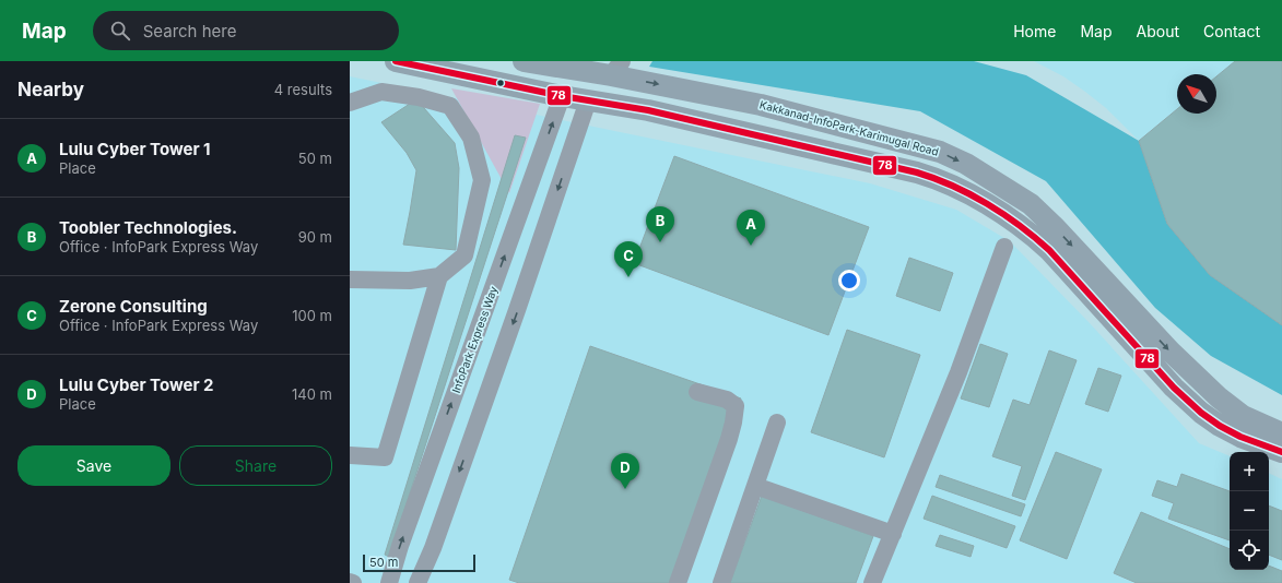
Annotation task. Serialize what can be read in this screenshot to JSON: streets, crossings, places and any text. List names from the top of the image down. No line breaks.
{"streets":{"main road":["Kakkanad-InfoPark-Karimugal Road"],"street":["InfoPark Express Way"]},"lines":["transit line 78"],"scale_bar":"50 m","north":"top left","page":{"header":"Map","search":"Search here","nav":["Home","Map","About","Contact"],"heading":["Nearby","4 results"],"list":[{"mark":"A","name":"Lulu Cyber Tower 1","note":"Place","value":"50 m"},{"mark":"B","name":"Toobler Technologies.","note":"Office · InfoPark Express Way","value":"90 m"},{"mark":"C","name":"Zerone Consulting","note":"Office · InfoPark Express Way","value":"100 m"},{"mark":"D","name":"Lulu Cyber Tower 2","note":"Place","value":"140 m"}],"pins":["B","A","C","D"],"buttons":["Save","Share"],"map_buttons":["+","−"],"scale":"50 m"}}
